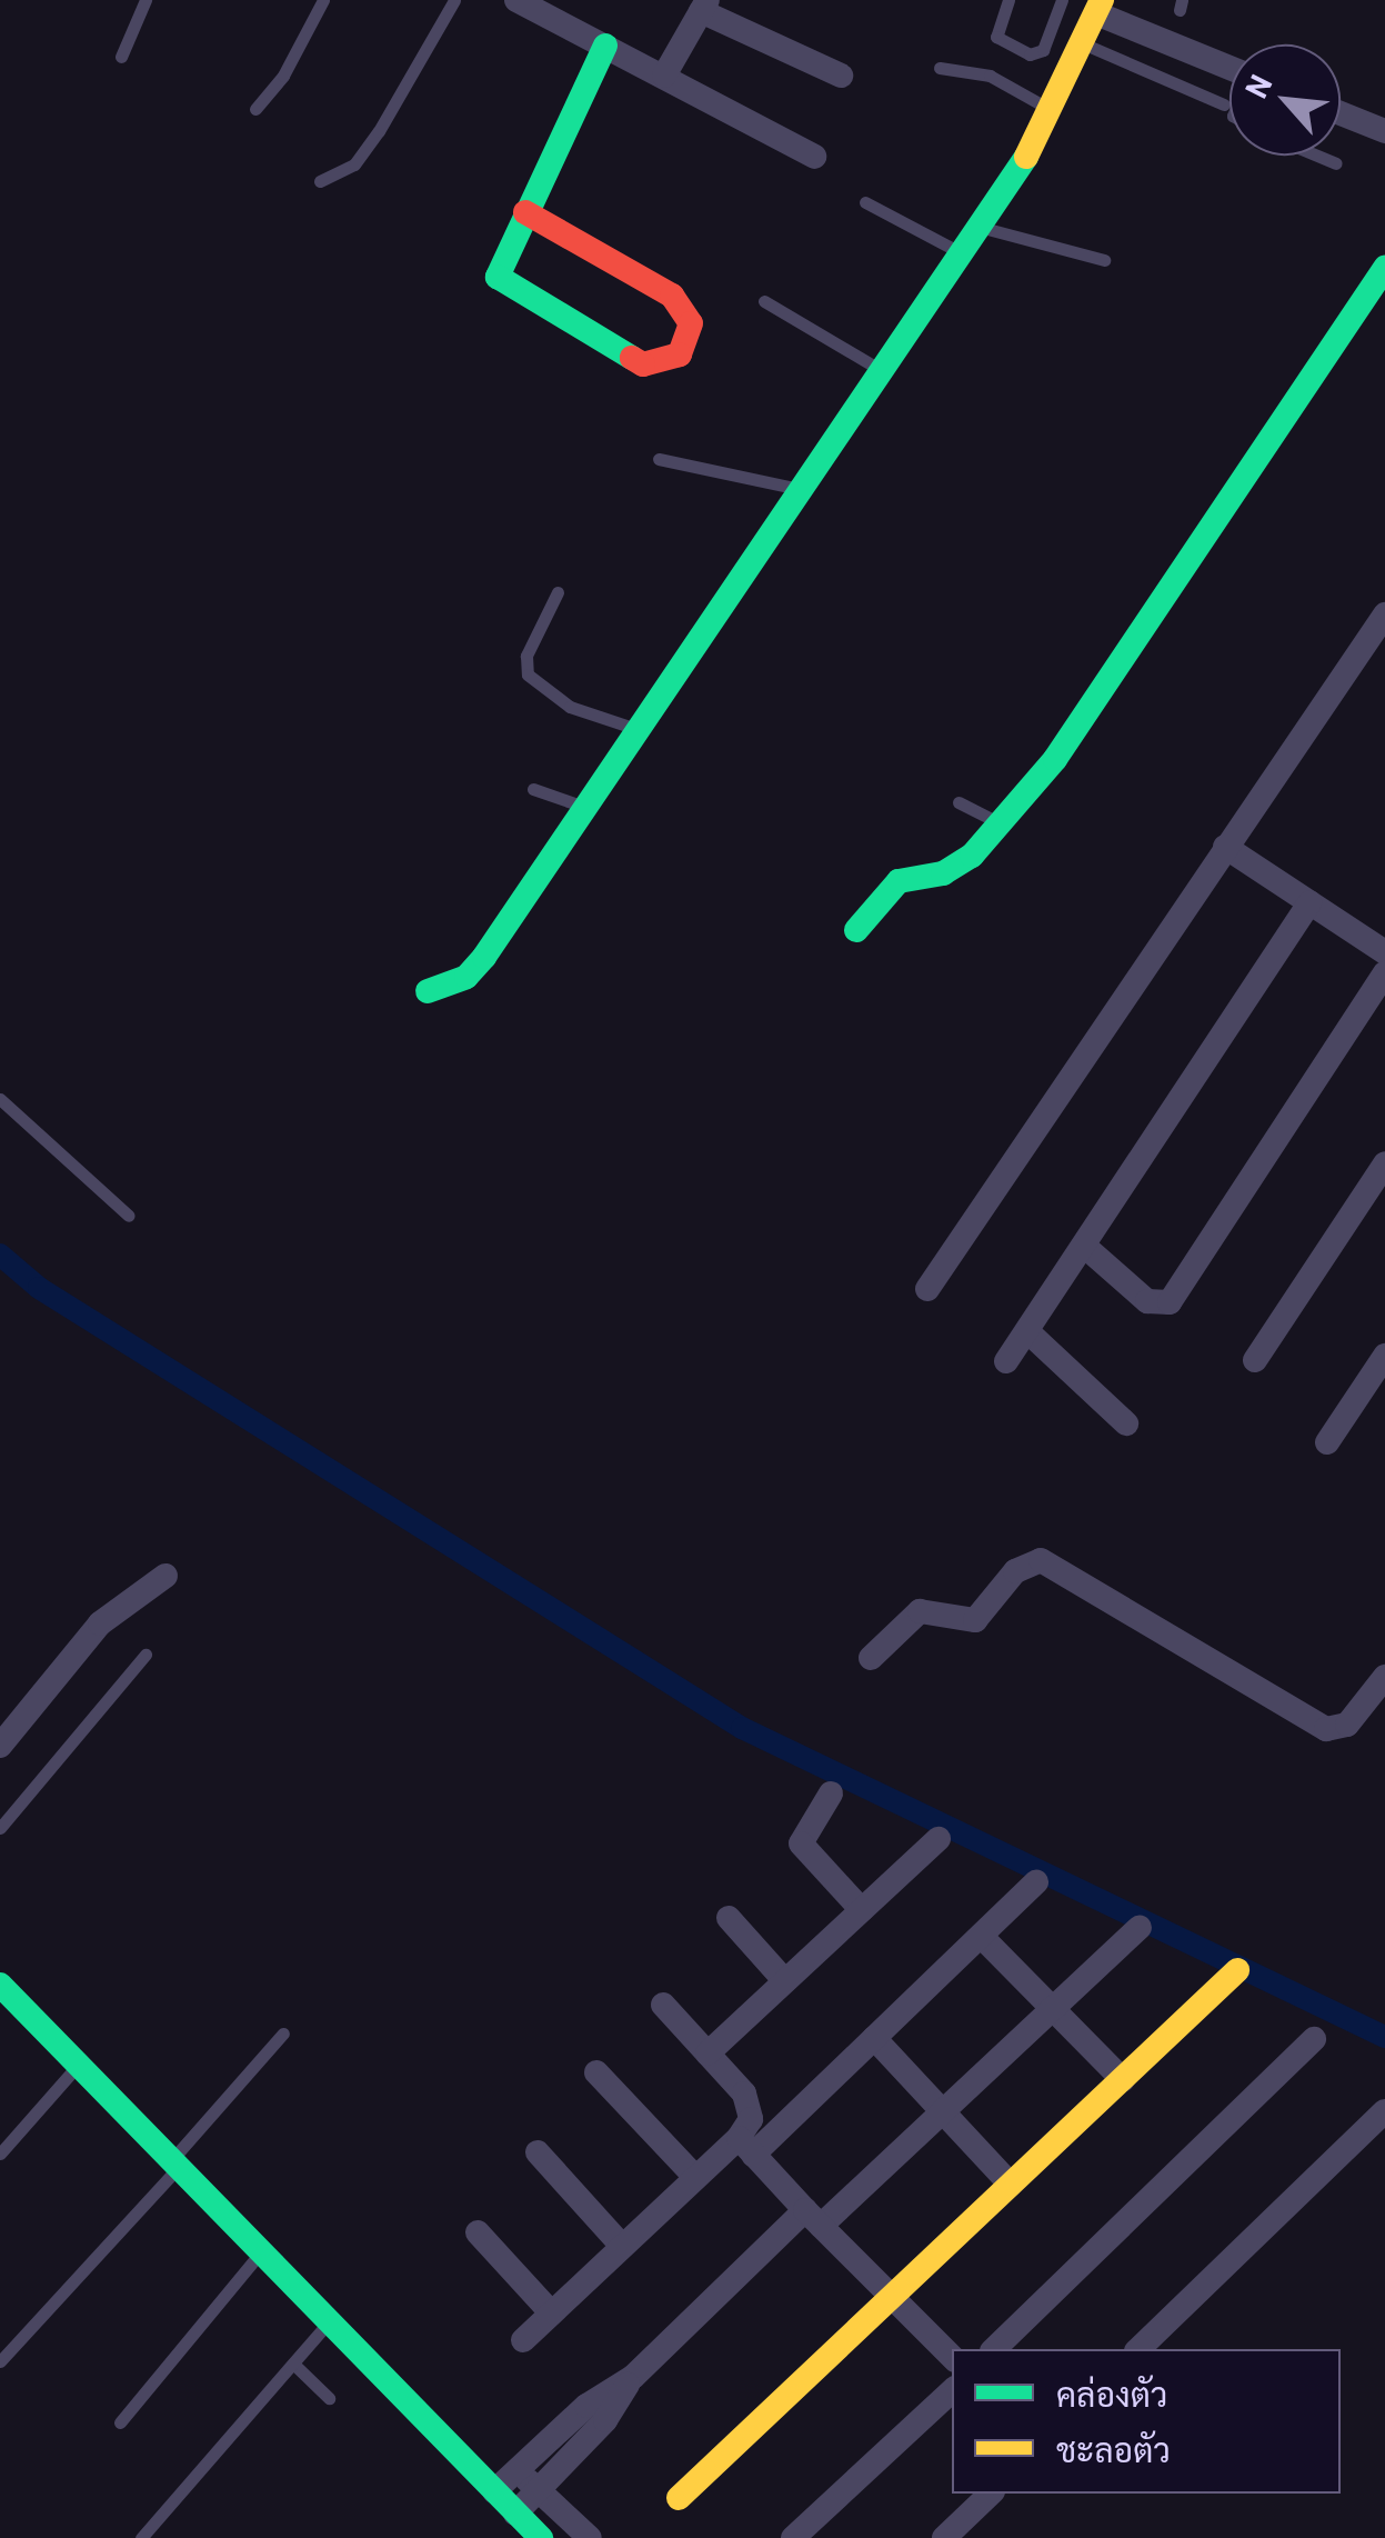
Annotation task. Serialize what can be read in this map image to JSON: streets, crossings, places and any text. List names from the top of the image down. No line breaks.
{"legend":["คล่องตัว","ชะลอตัว"],"north":"top left"}
